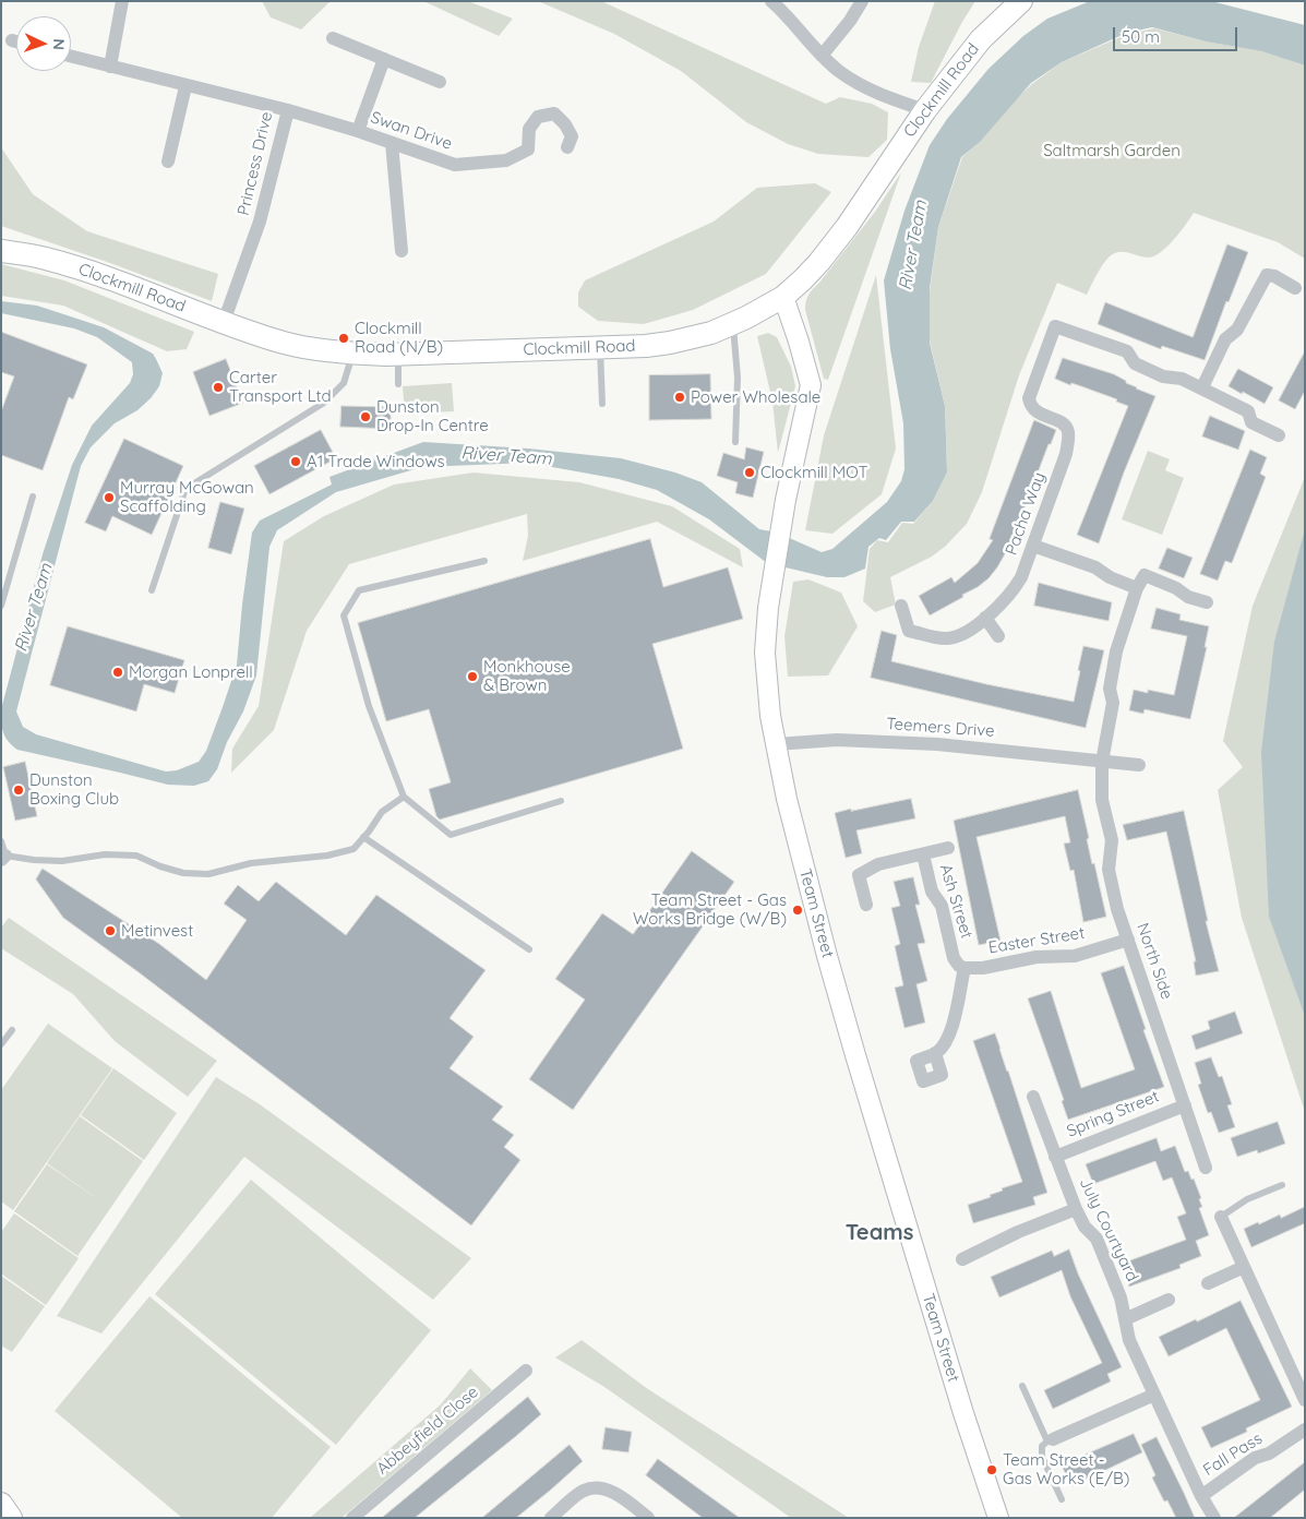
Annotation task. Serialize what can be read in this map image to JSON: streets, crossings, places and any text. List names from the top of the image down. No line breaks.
{"streets":{"main road":["Clockmill Road"],"street":["Swan Drive","Princess Drive","Pacha Way","Teemers Drive","Ash Street","Team Street","Easter Street","North Side","Spring Street","July Courtyard","Abbeyfield Close","Fall Pass"]},"crossings":[["Clockmill Road","Princess Drive"],["Clockmill Road","Team Street"],["Swan Drive","Princess Drive"],["Teemers Drive","Team Street"],["Teemers Drive","North Side"],["Ash Street","Easter Street"],["Easter Street","North Side"],["North Side","Spring Street"],["Spring Street","July Courtyard"],["July Courtyard","Fall Pass"]],"districts":["Teams"],"water":["River Team"],"parks":["Saltmarsh Garden"],"places":["Clockmill Road (N/B)","Carter Transport Ltd","Power Wholesale","Dunston Drop-In Centre","A1 Trade Windows","Clockmill MOT","Murray McGowan Scaffolding","Morgan Lonprell","Monkhouse & Brown","Dunston Boxing Club","Team Street - Gas Works Bridge (W/B)","Metinvest","Team Street - Gas Works (E/B)"],"scale_bar":"50 m","north":"right"}
